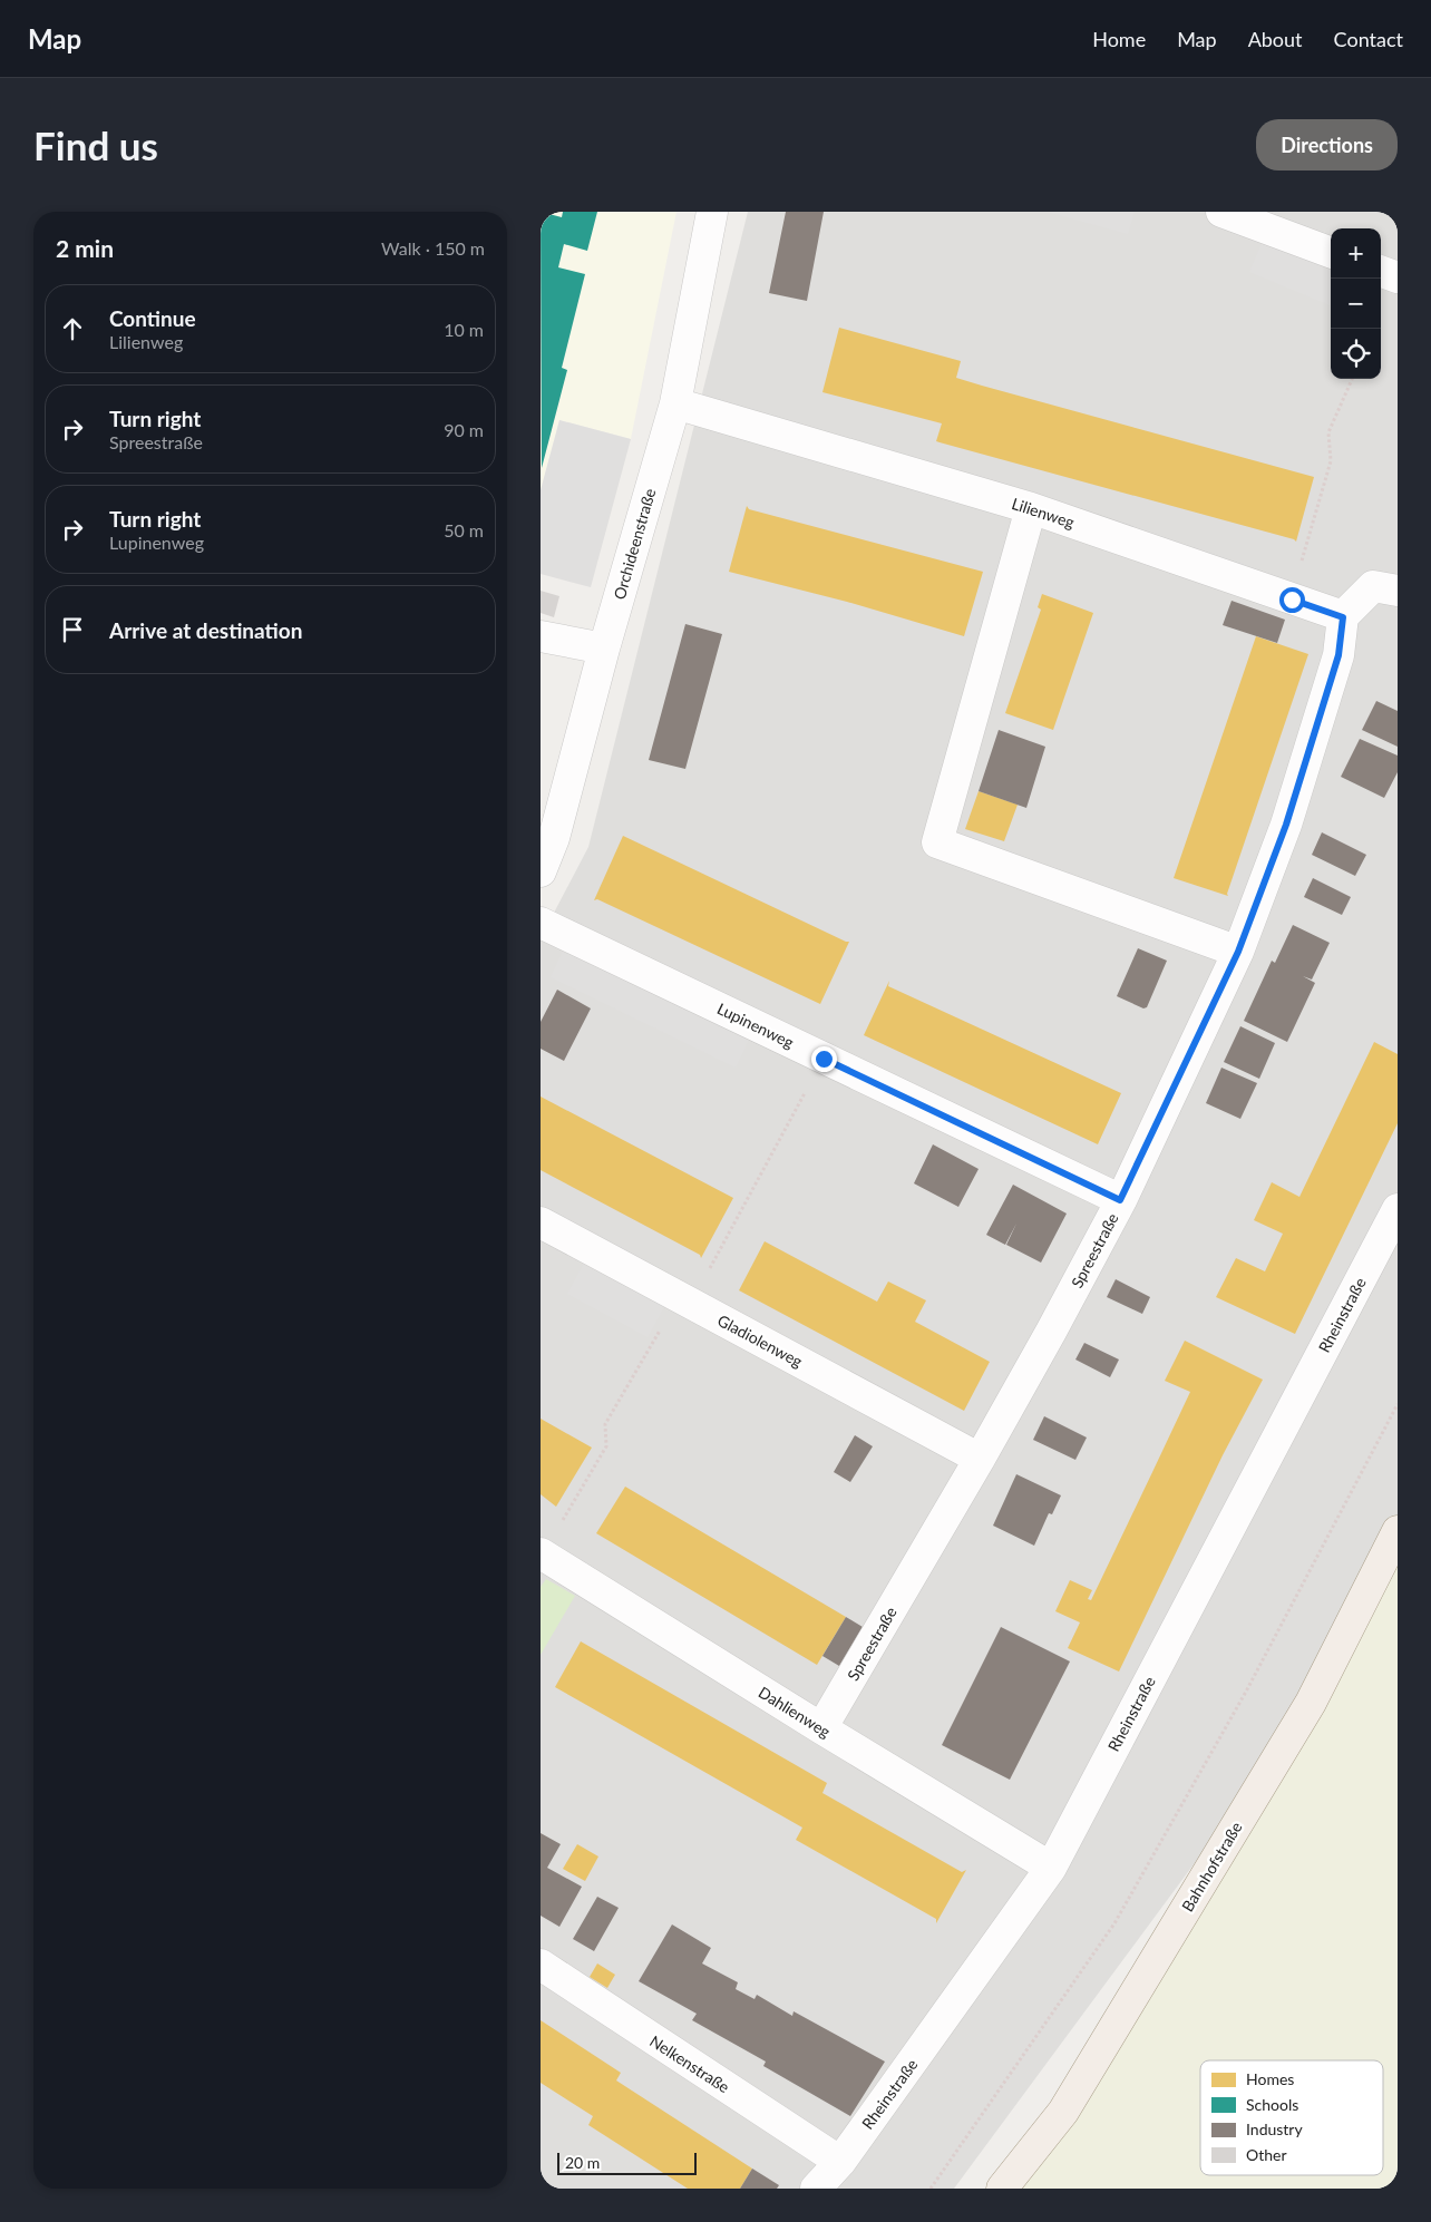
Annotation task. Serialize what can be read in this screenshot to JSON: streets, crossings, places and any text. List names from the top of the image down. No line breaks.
{"streets":{"main road":["Bahnhofstraße"],"street":["Lilienweg","Orchideenstraße","Lupinenweg","Spreestraße","Rheinstraße","Gladiolenweg","Dahlienweg","Nelkenstraße"]},"crossings":[["Lilienweg","Orchideenstraße"],["Lilienweg","Spreestraße"],["Lupinenweg","Spreestraße"],["Spreestraße","Gladiolenweg"],["Spreestraße","Dahlienweg"],["Rheinstraße","Dahlienweg"],["Rheinstraße","Nelkenstraße"]],"legend":["Homes","Schools","Industry","Other"],"scale_bar":"20 m","page":{"header":"Map","nav":["Home","Map","About","Contact"],"buttons":"Directions","title":"Find us","heading":["2 min","Walk · 150 m"],"map_buttons":["+","−"],"list":[["Continue","Lilienweg","10 m"],["Turn right","Spreestraße","90 m"],["Turn right","Lupinenweg","50 m"],"Arrive at destination"],"scale":"20 m"}}
